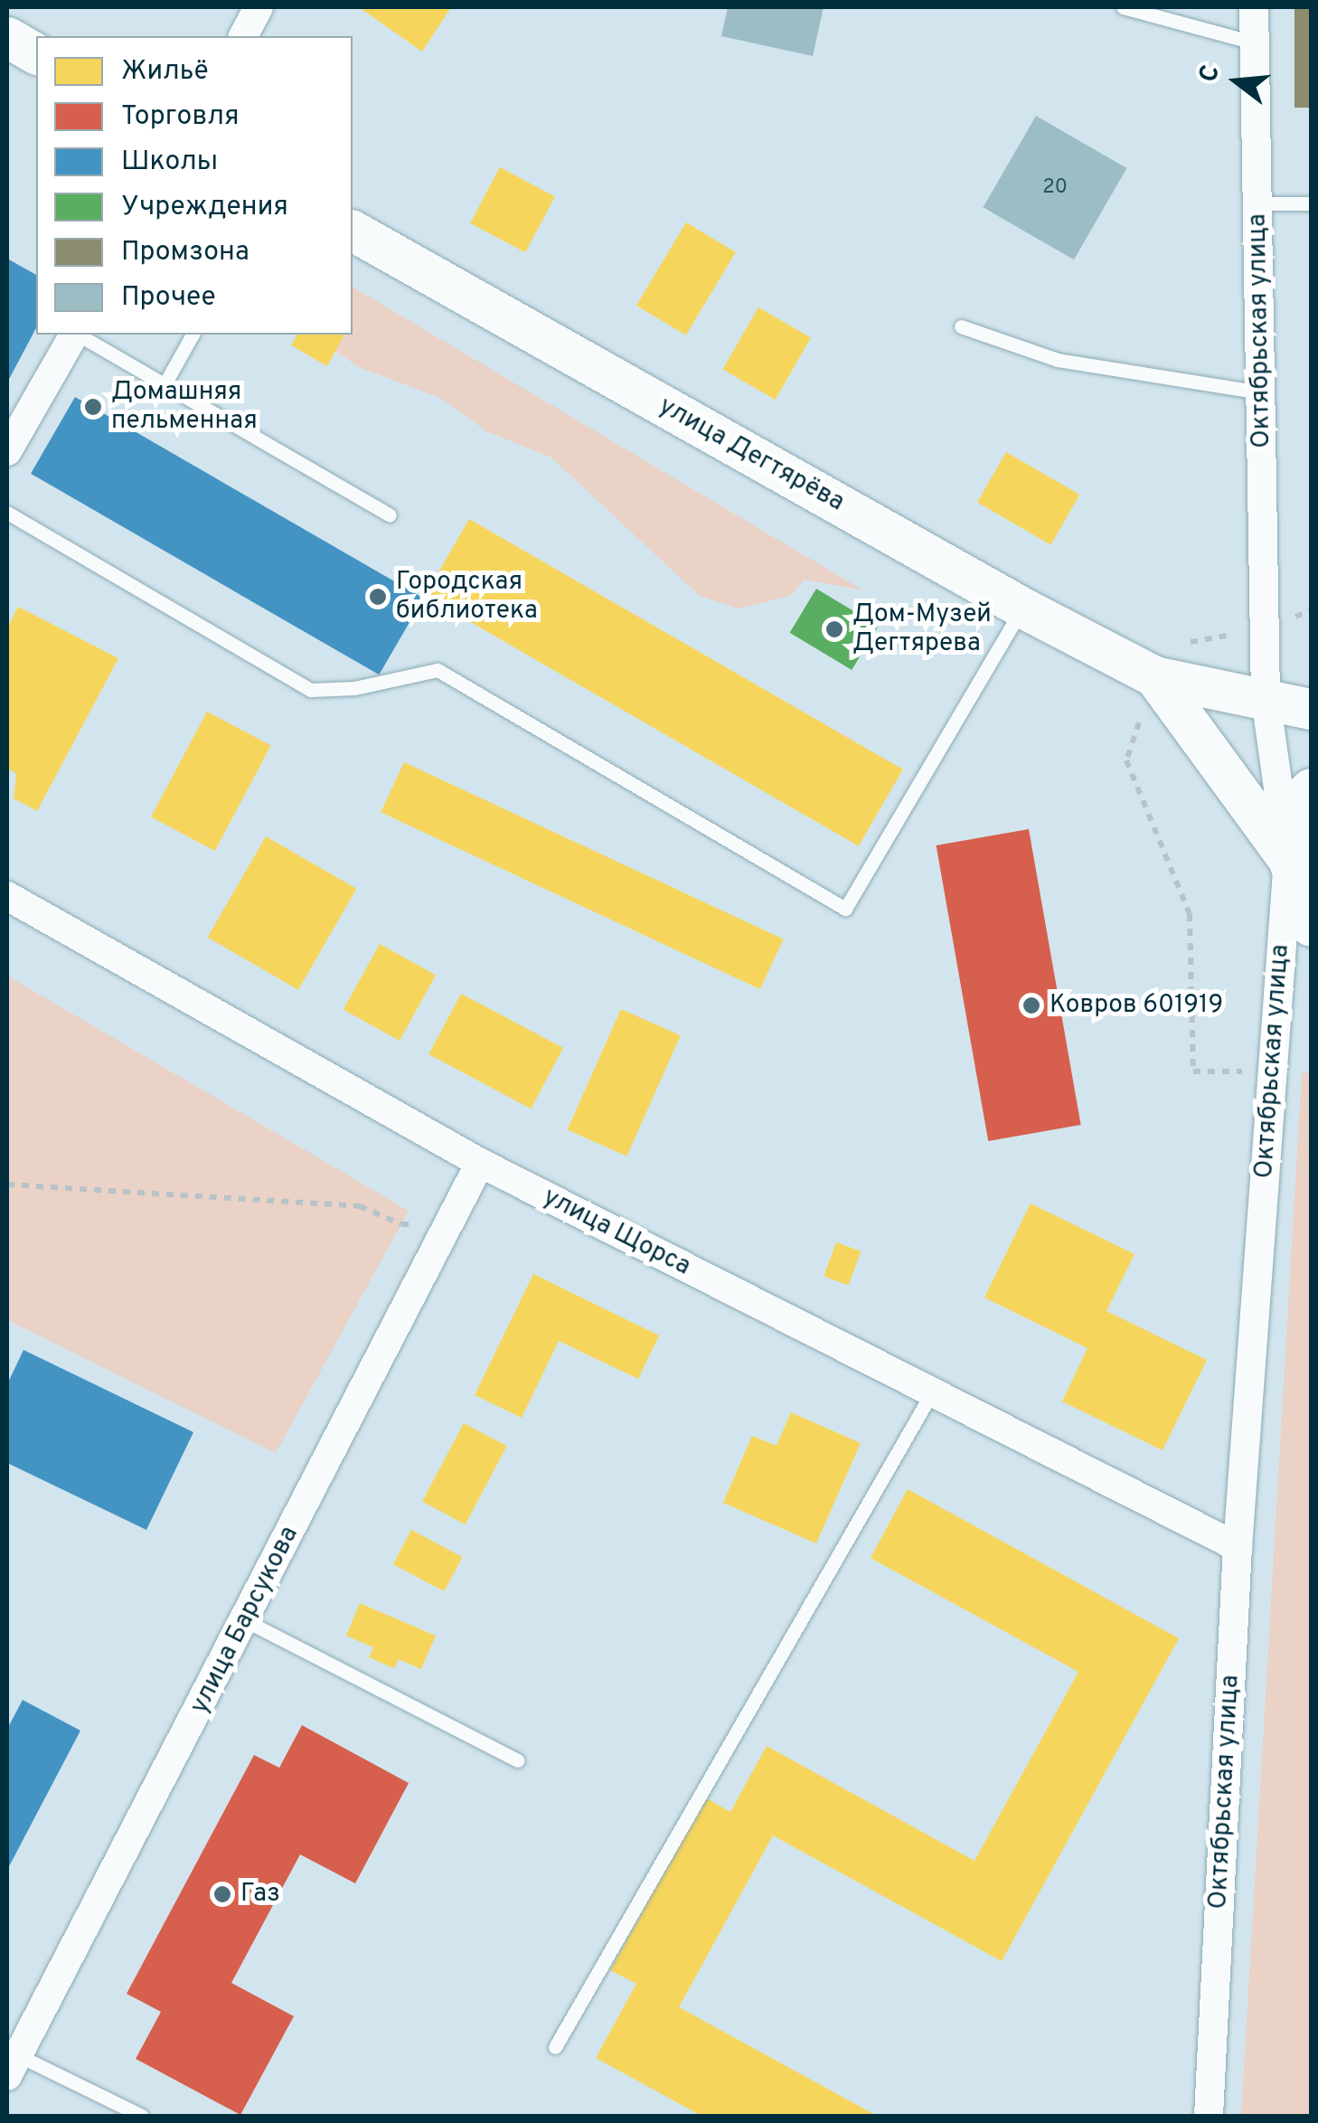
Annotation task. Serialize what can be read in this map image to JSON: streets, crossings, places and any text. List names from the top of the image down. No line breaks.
{"streets":{"main road":["улица Дегтярёва"],"street":["Октябрьская улица","улица Щорса","улица Барсукова"]},"crossings":[["Октябрьская улица","улица Дегтярёва"],["Октябрьская улица","улица Щорса"],["улица Щорса","улица Барсукова"]],"places":["Домашняя пельменная","Городская библиотека","Дом-Музей Дегтярева","Ковров 601919","Газ"],"house_numbers":["20"],"legend":["Жильё","Торговля","Школы","Учреждения","Промзона","Прочее"],"north":"left"}
